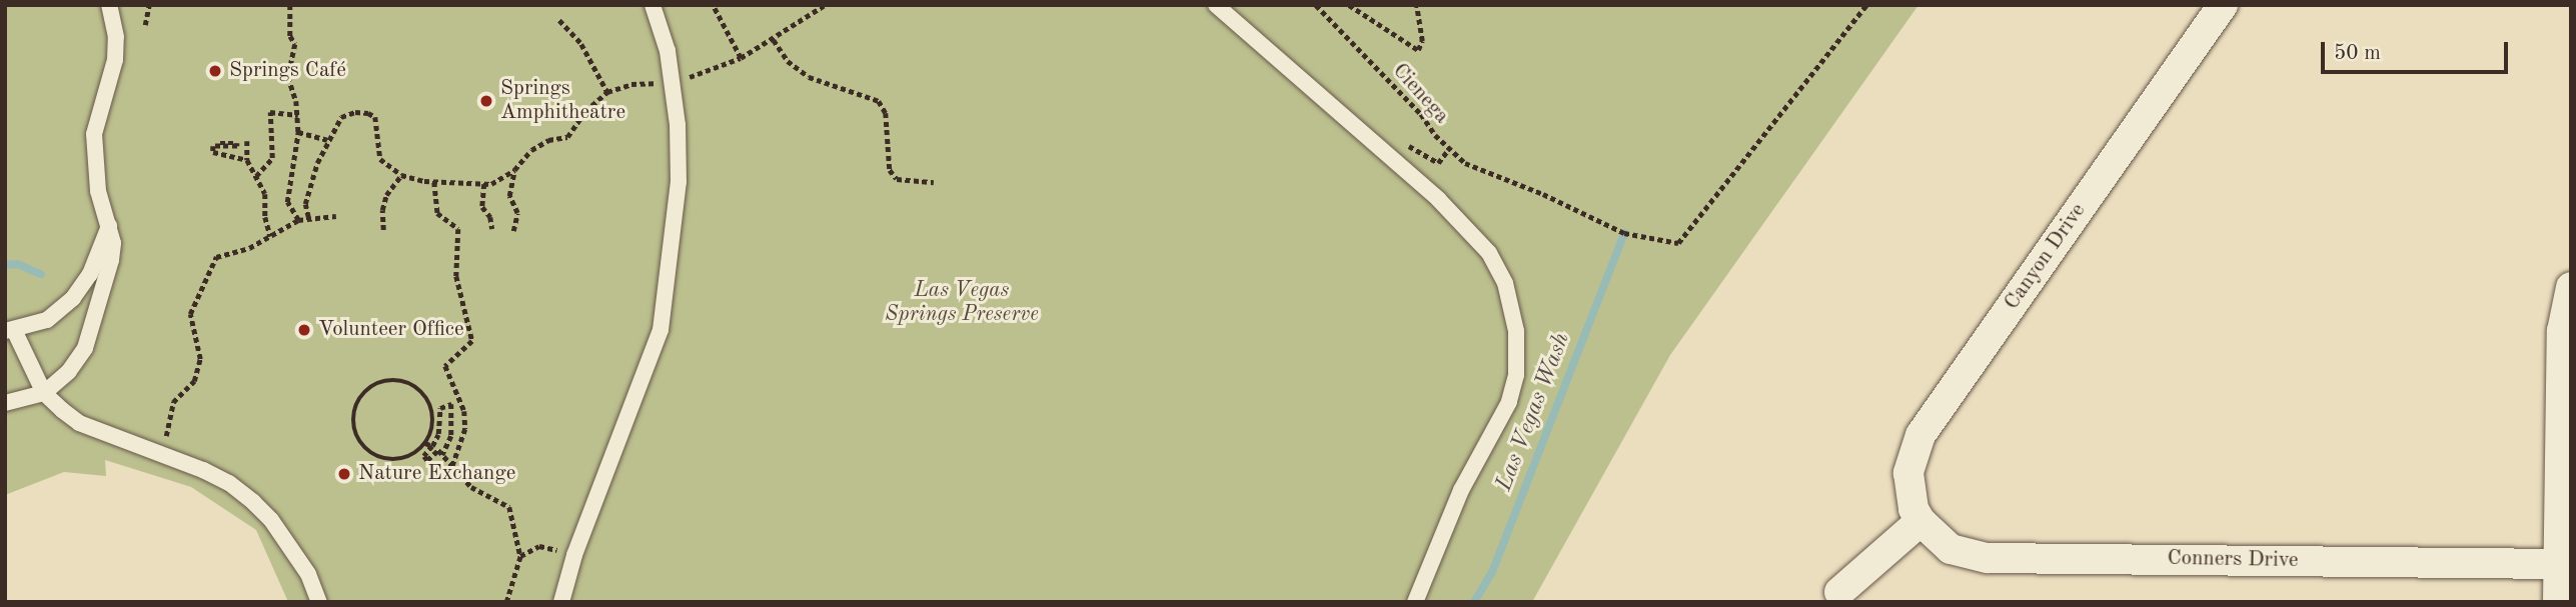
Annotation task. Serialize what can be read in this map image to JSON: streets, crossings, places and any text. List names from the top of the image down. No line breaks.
{"streets":{"street":["Canyon Drive","Conners Drive"],"path":["Cienega"]},"crossings":[["Canyon Drive","Conners Drive"]],"water":["Las Vegas Wash"],"parks":["Las Vegas Springs Preserve"],"places":["Springs Café","Springs Amphitheatre","Volunteer Office","Nature Exchange"],"scale_bar":"50 m"}
